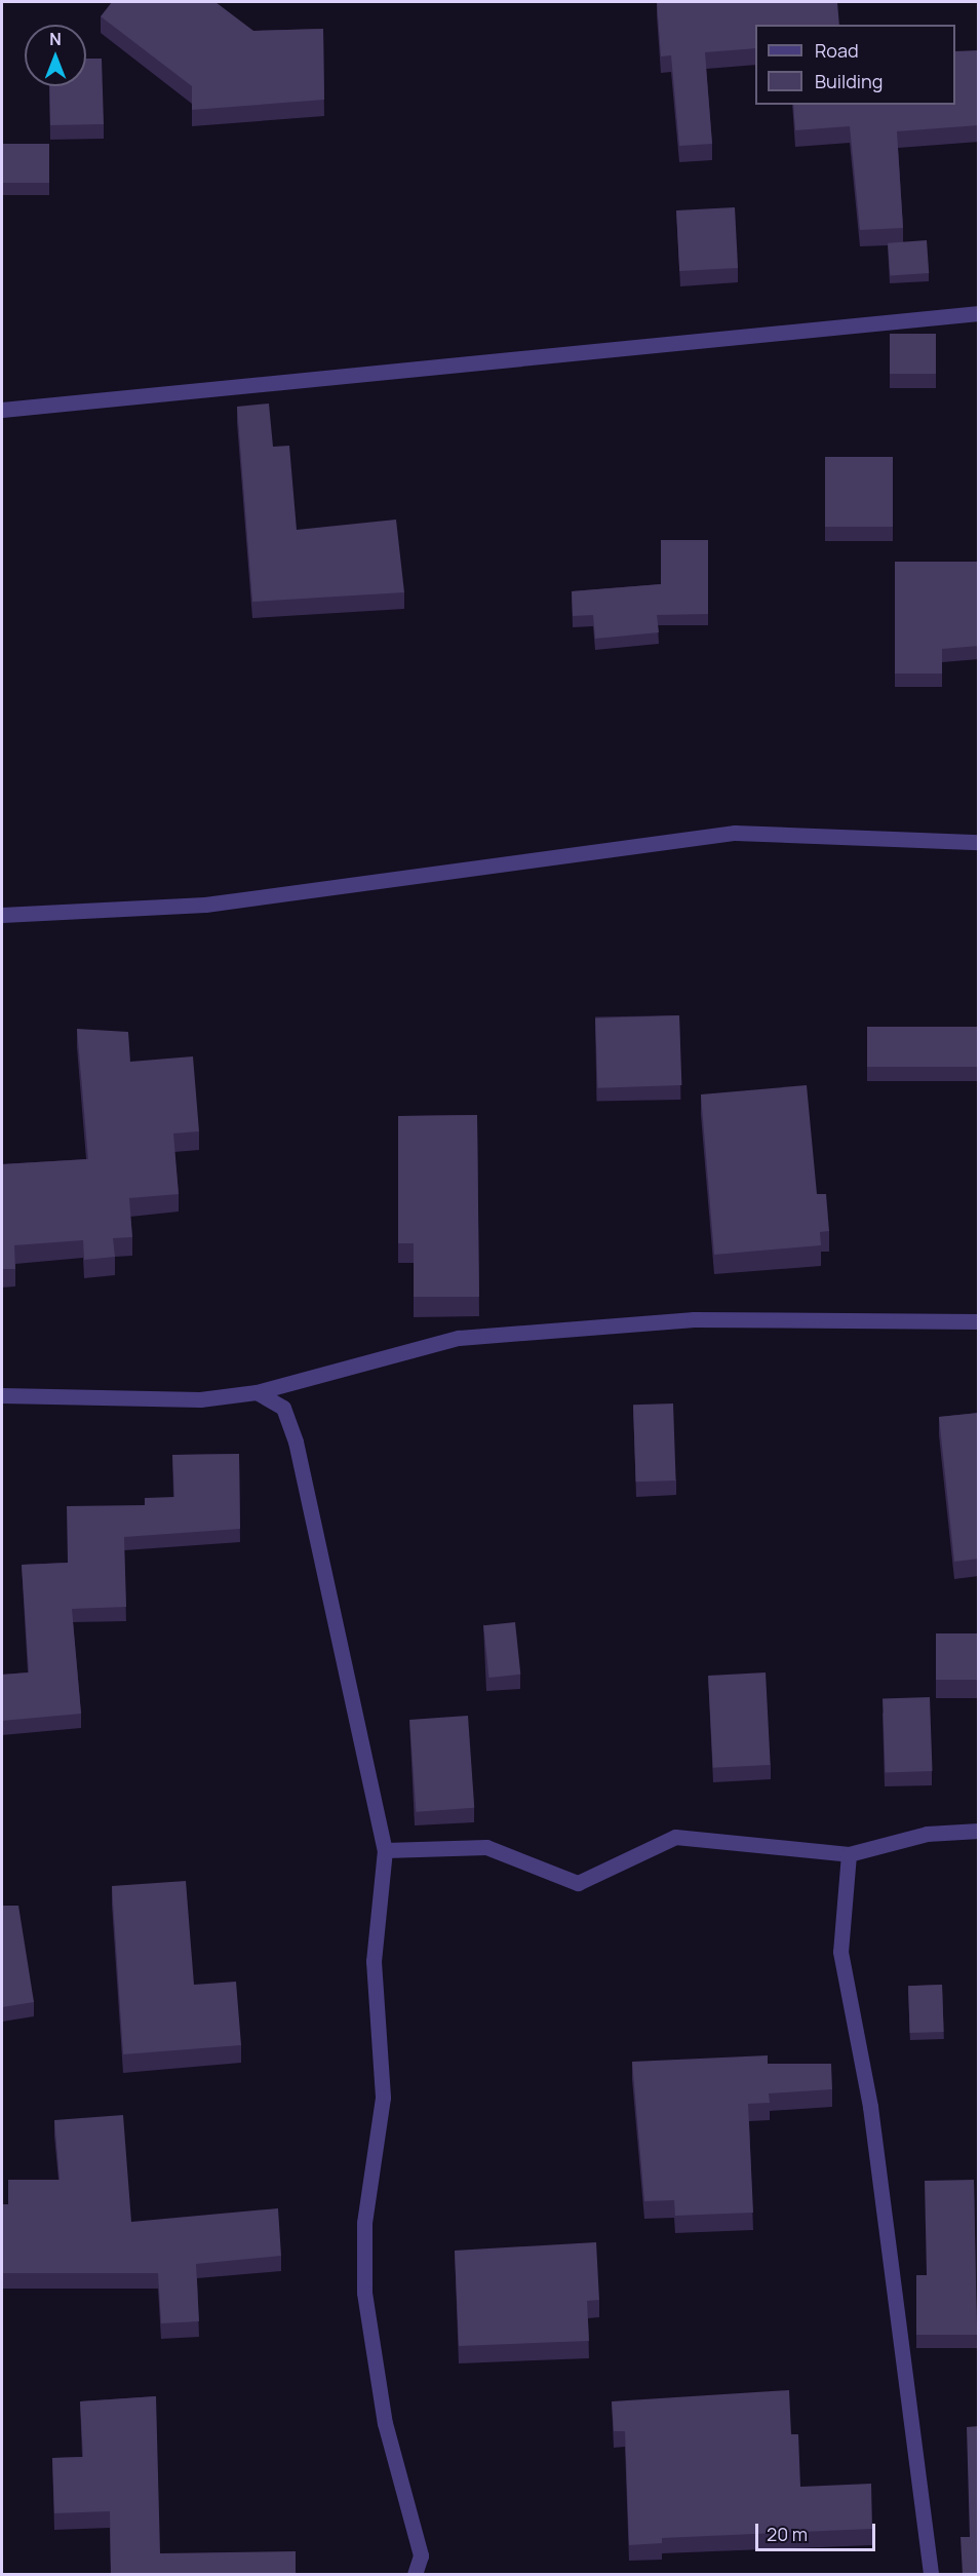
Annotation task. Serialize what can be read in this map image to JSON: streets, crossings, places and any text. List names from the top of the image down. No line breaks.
{"legend":["Road","Building"],"scale_bar":"20 m","north":"top"}
